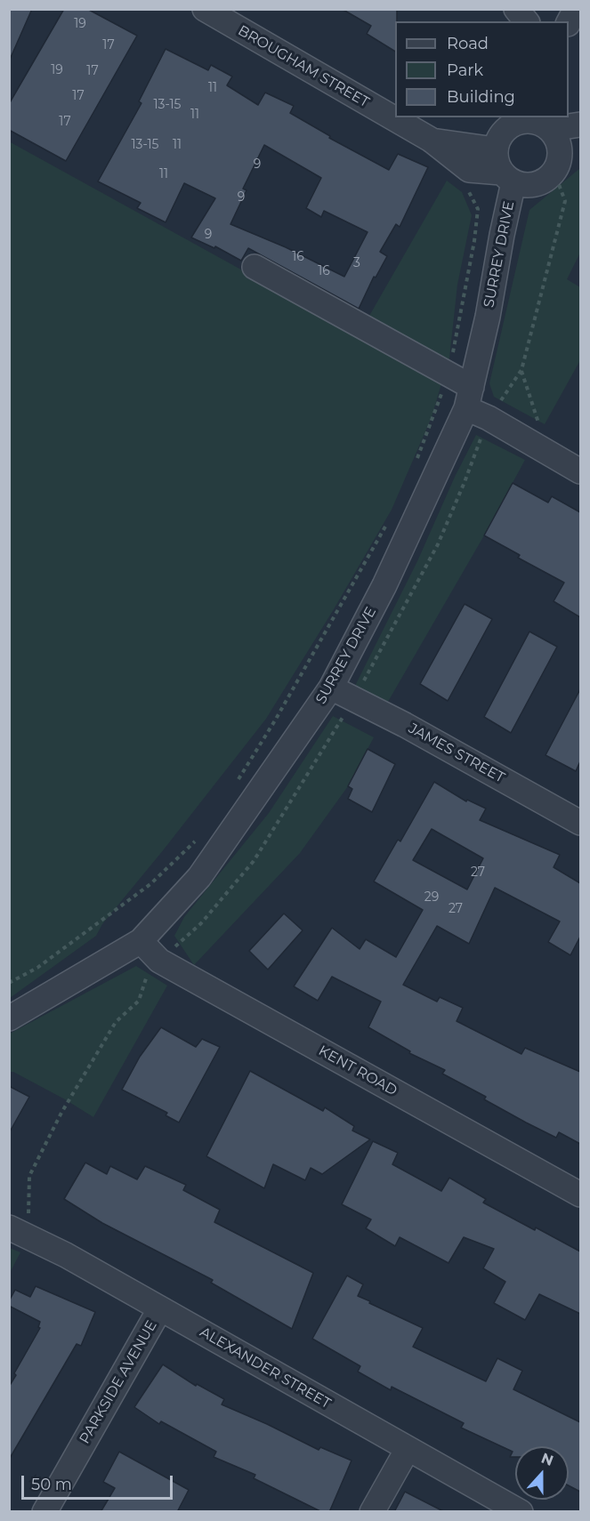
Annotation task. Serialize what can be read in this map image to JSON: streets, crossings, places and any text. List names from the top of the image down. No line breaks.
{"streets":{"street":["BROUGHAM STREET","SURREY DRIVE","JAMES STREET","KENT ROAD","ALEXANDER STREET","PARKSIDE AVENUE"]},"crossings":[["BROUGHAM STREET","SURREY DRIVE"],["SURREY DRIVE","JAMES STREET"],["SURREY DRIVE","KENT ROAD"],["ALEXANDER STREET","PARKSIDE AVENUE"]],"house_numbers":["19","17","19","17","11","17","13-15","11","17","13-15","11","9","11","9","9","16","3","16","27","29","27"],"legend":["Road","Park","Building"],"scale_bar":"50 m","north":"top"}
